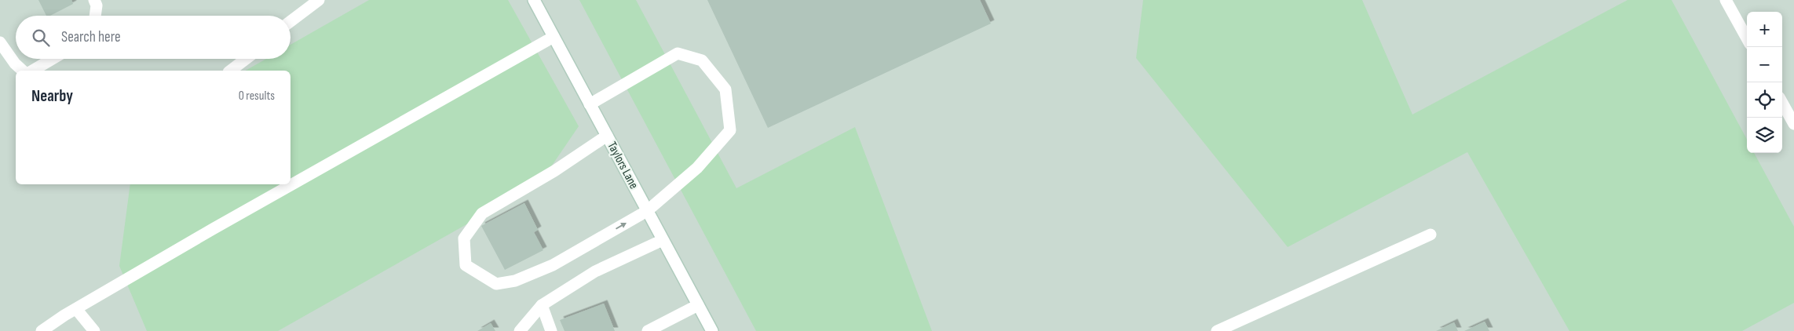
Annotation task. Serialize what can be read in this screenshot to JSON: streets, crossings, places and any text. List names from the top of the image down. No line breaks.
{"streets":{"street":["Taylors Lane"]},"page":{"map_buttons":["+","−"],"search":"Search here","heading":["Nearby","0 results"]}}
